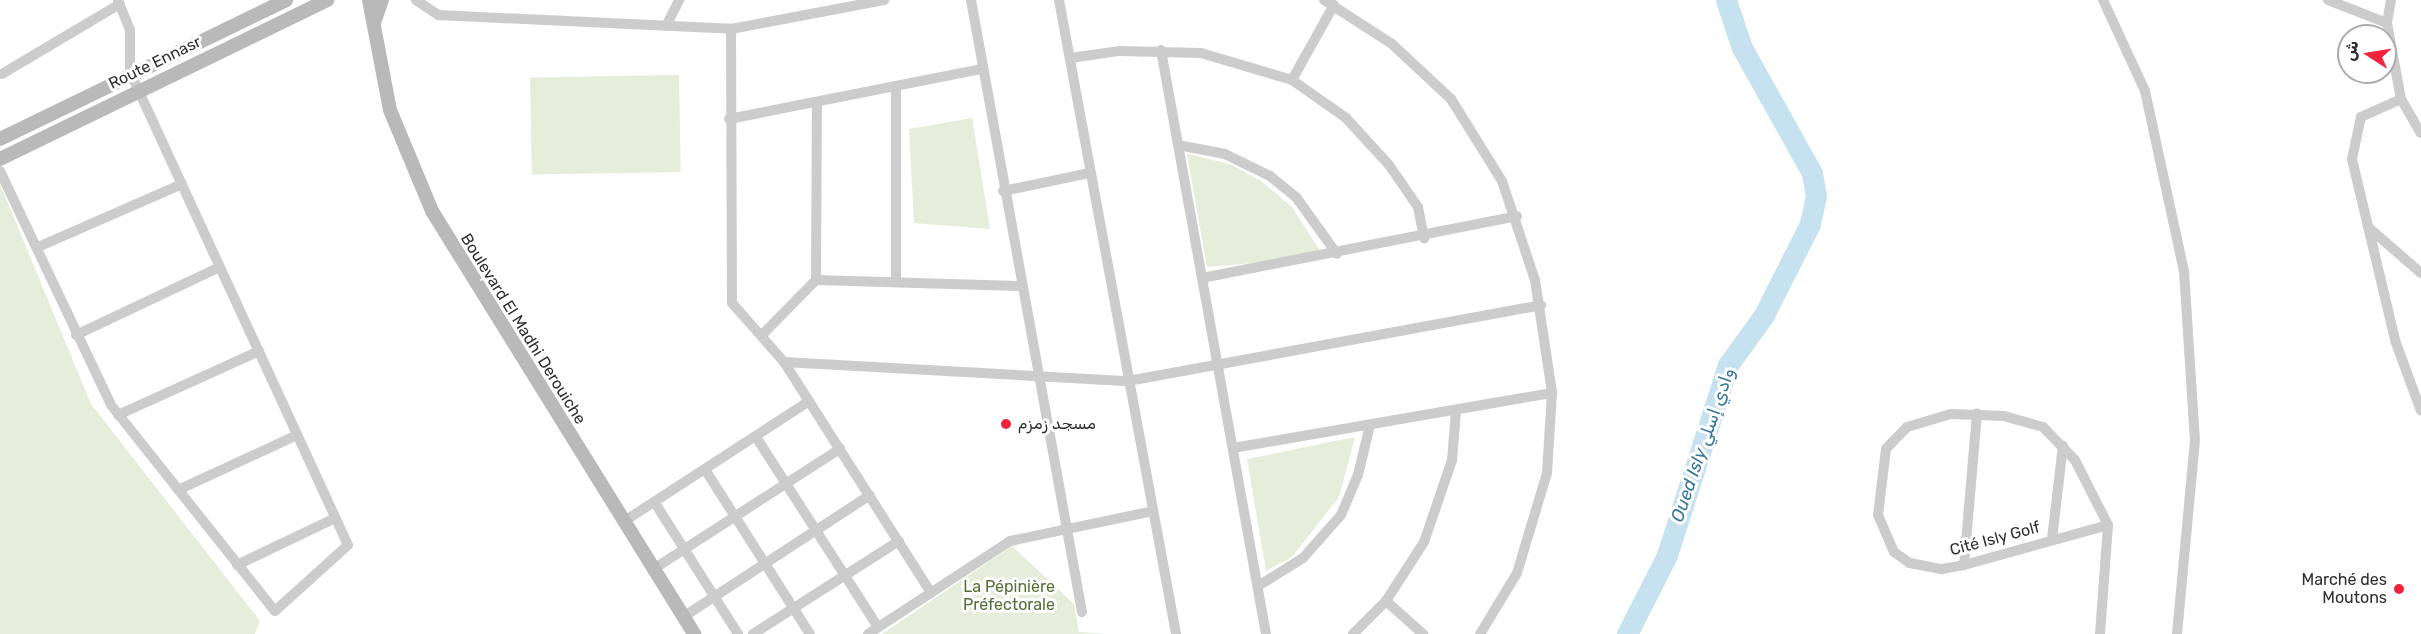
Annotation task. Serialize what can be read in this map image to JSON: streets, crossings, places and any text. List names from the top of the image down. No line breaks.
{"streets":{"street":["Route Ennasr","Boulevard El Madhi Derouiche","Cité Isly Golf"]},"water":["Oued Isly وادي إسلي"],"parks":["La Pépinière Préfectorale"],"places":["مسجد زمزم","Marché des Moutons"],"north":"left"}
